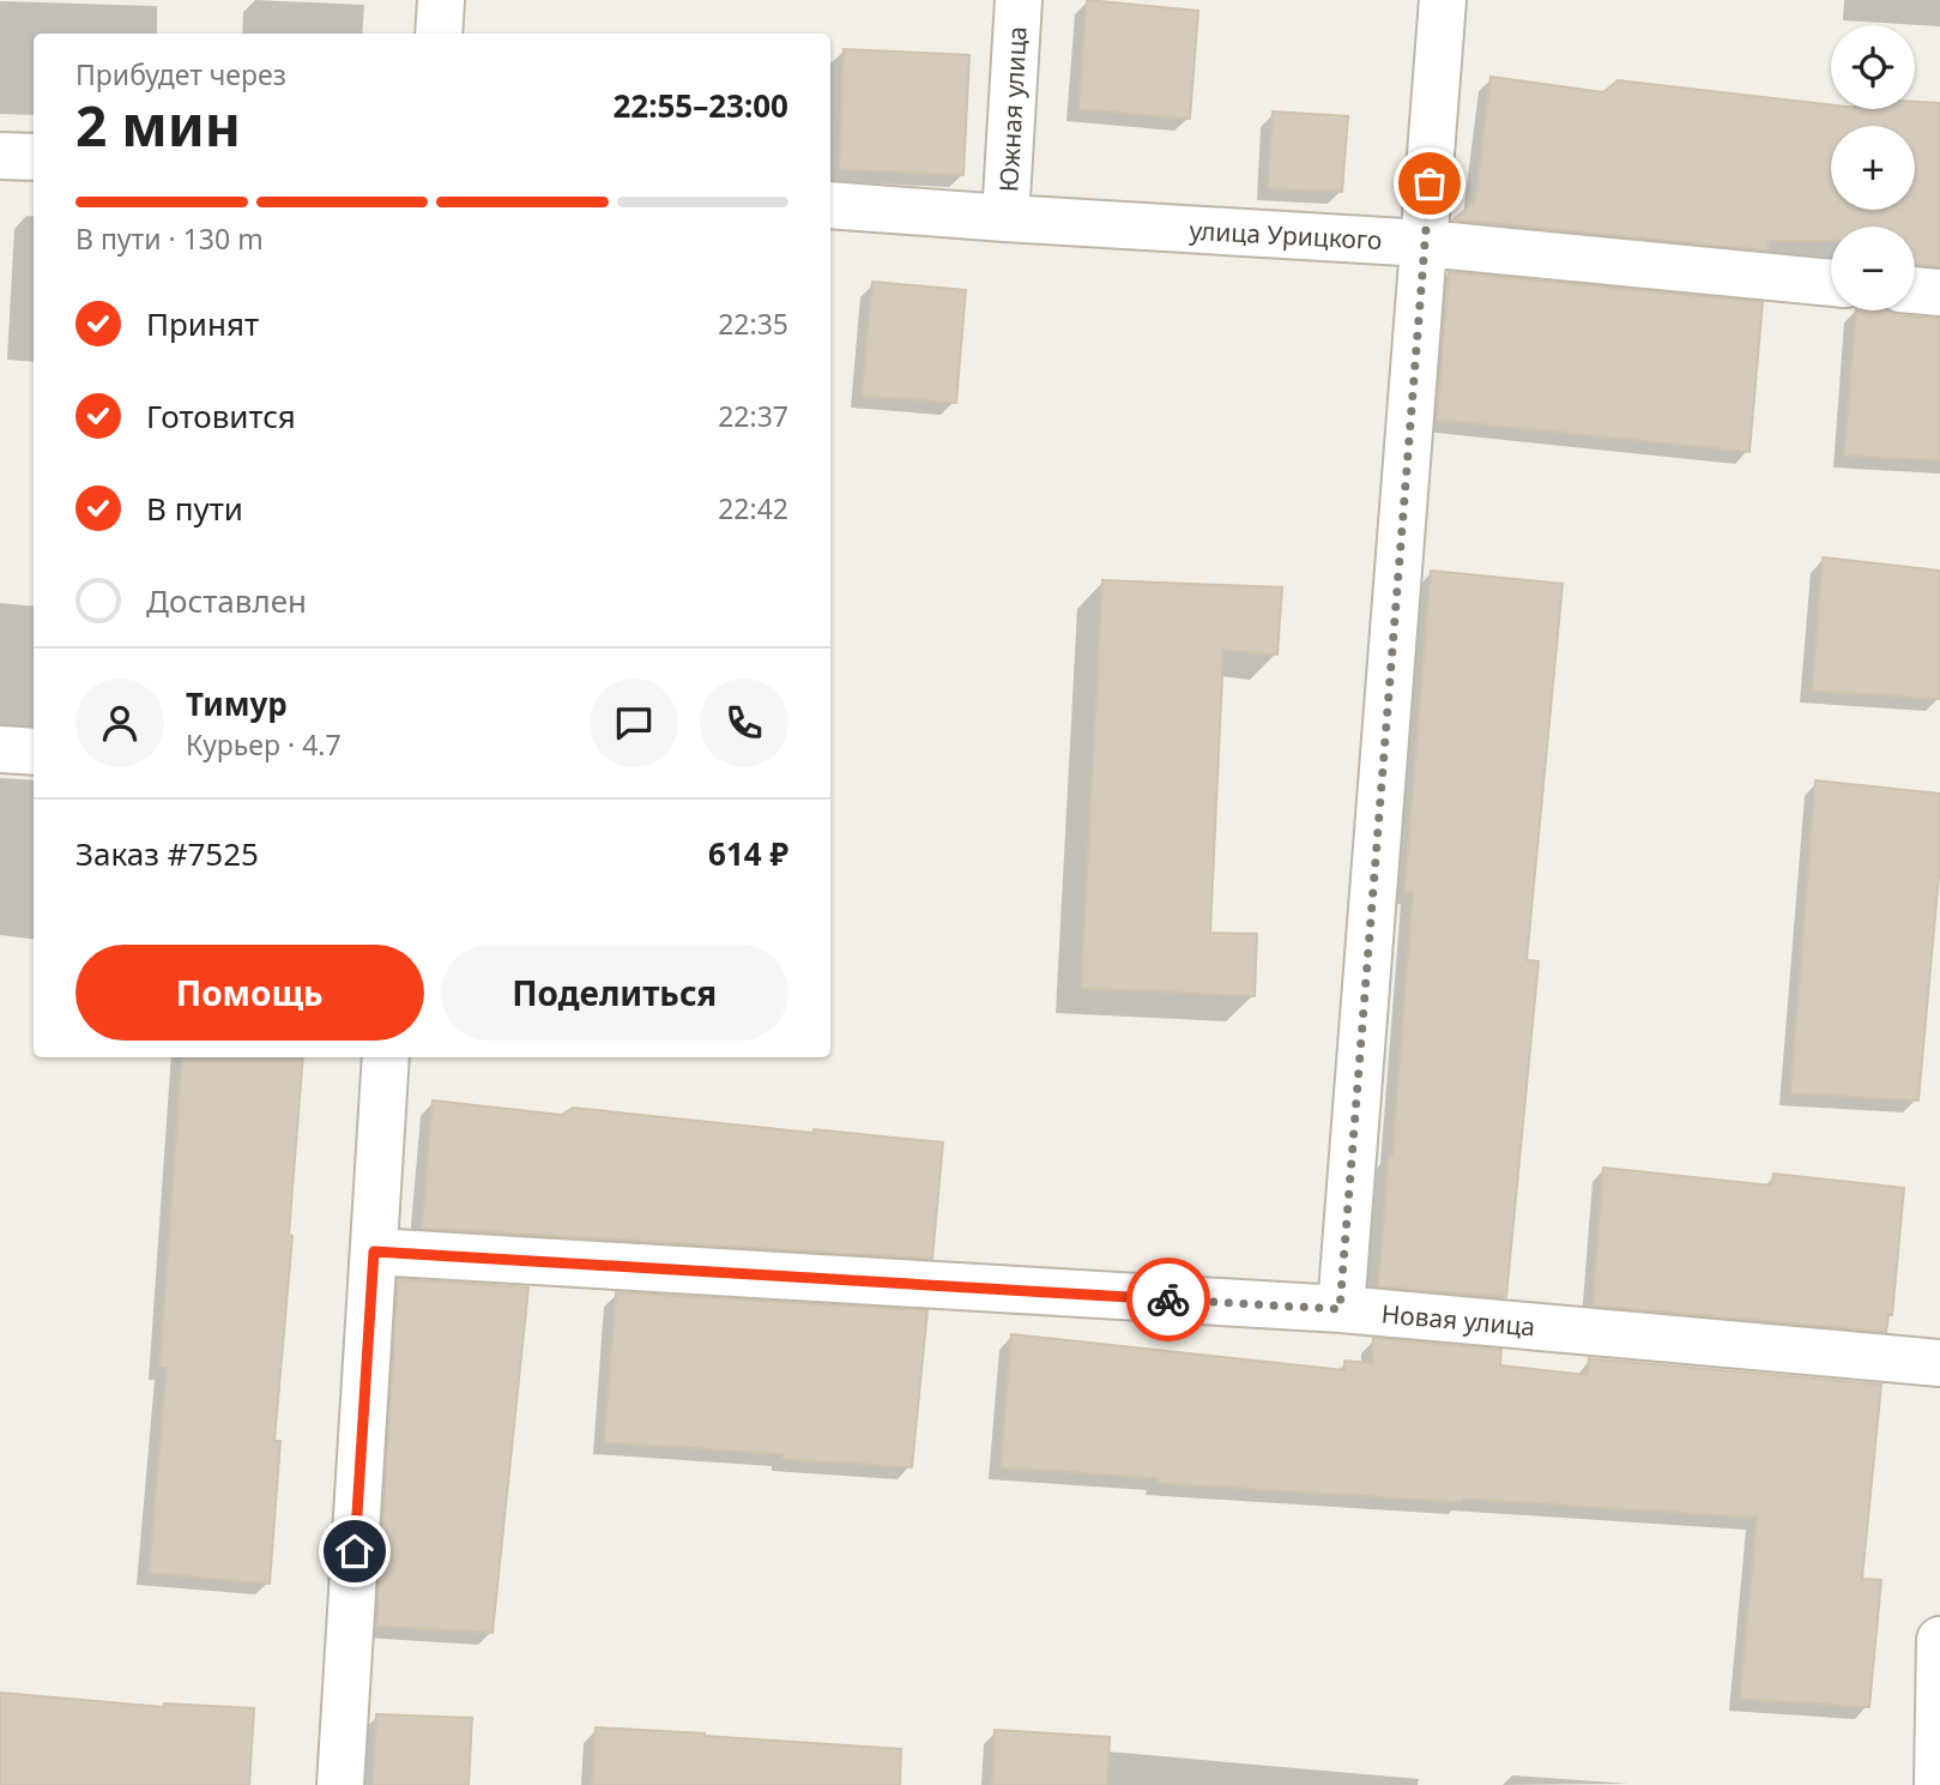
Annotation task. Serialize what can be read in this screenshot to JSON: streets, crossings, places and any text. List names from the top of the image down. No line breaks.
{"streets":{"street":["Южная улица","улица Урицкого","Новая улица"]},"crossings":[["Южная улица","улица Урицкого"]],"page":{"map_buttons":["+","−"],"heading":["2 мин","Прибудет через","22:55–23:00"],"panel":["Тимур","Курьер · 4.7","Заказ #7525","614 ₽"],"bar":"В пути · 130 m","list":[["Принят","22:35"],["Готовится","22:37"],["В пути","22:42"],"Доставлен"],"buttons":["Помощь","Поделиться"]}}
